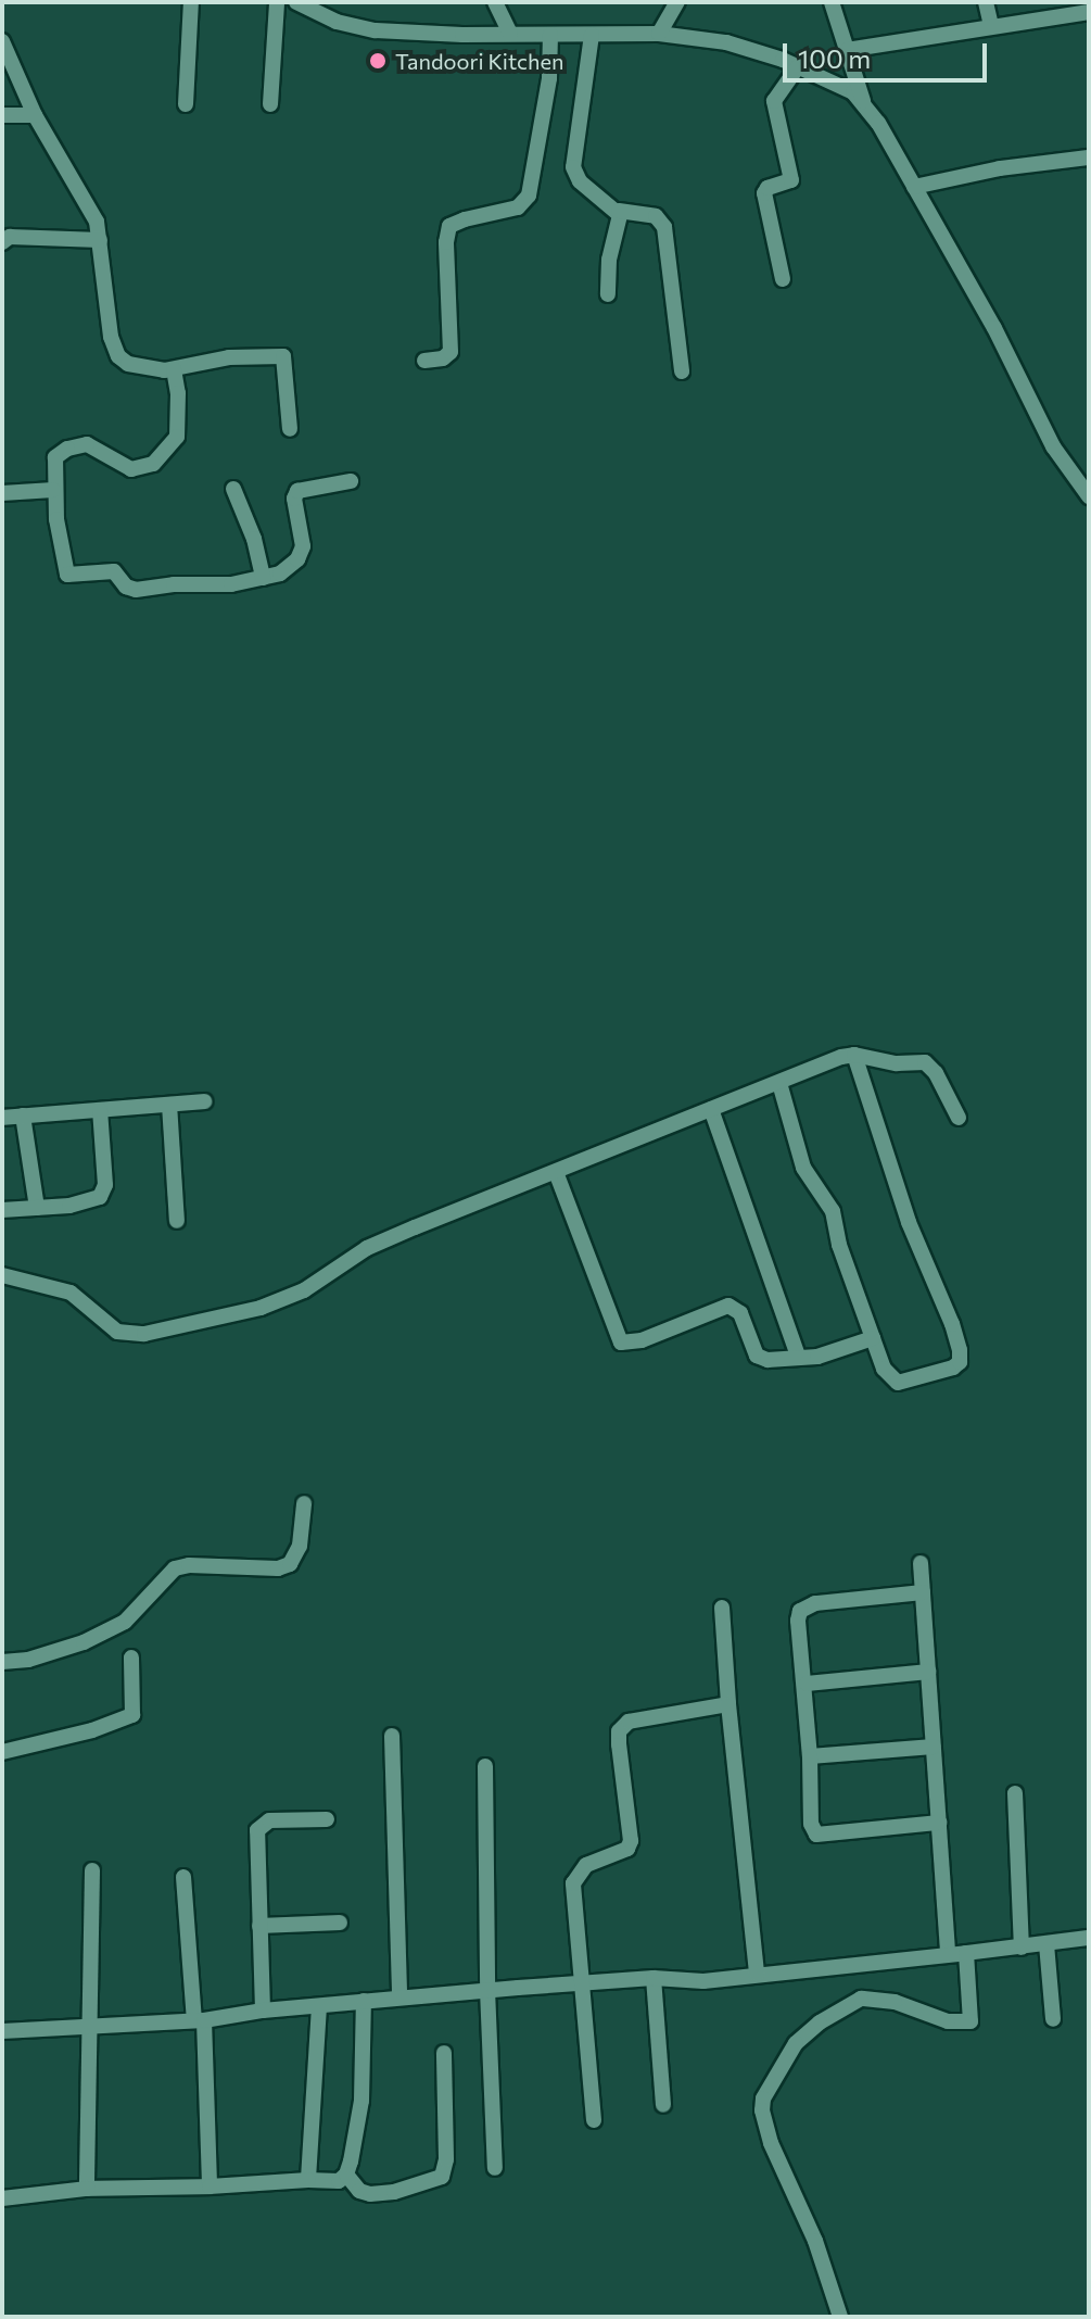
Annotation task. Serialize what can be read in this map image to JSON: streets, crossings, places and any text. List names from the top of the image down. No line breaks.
{"places":["Tandoori Kitchen"],"scale_bar":"100 m"}
